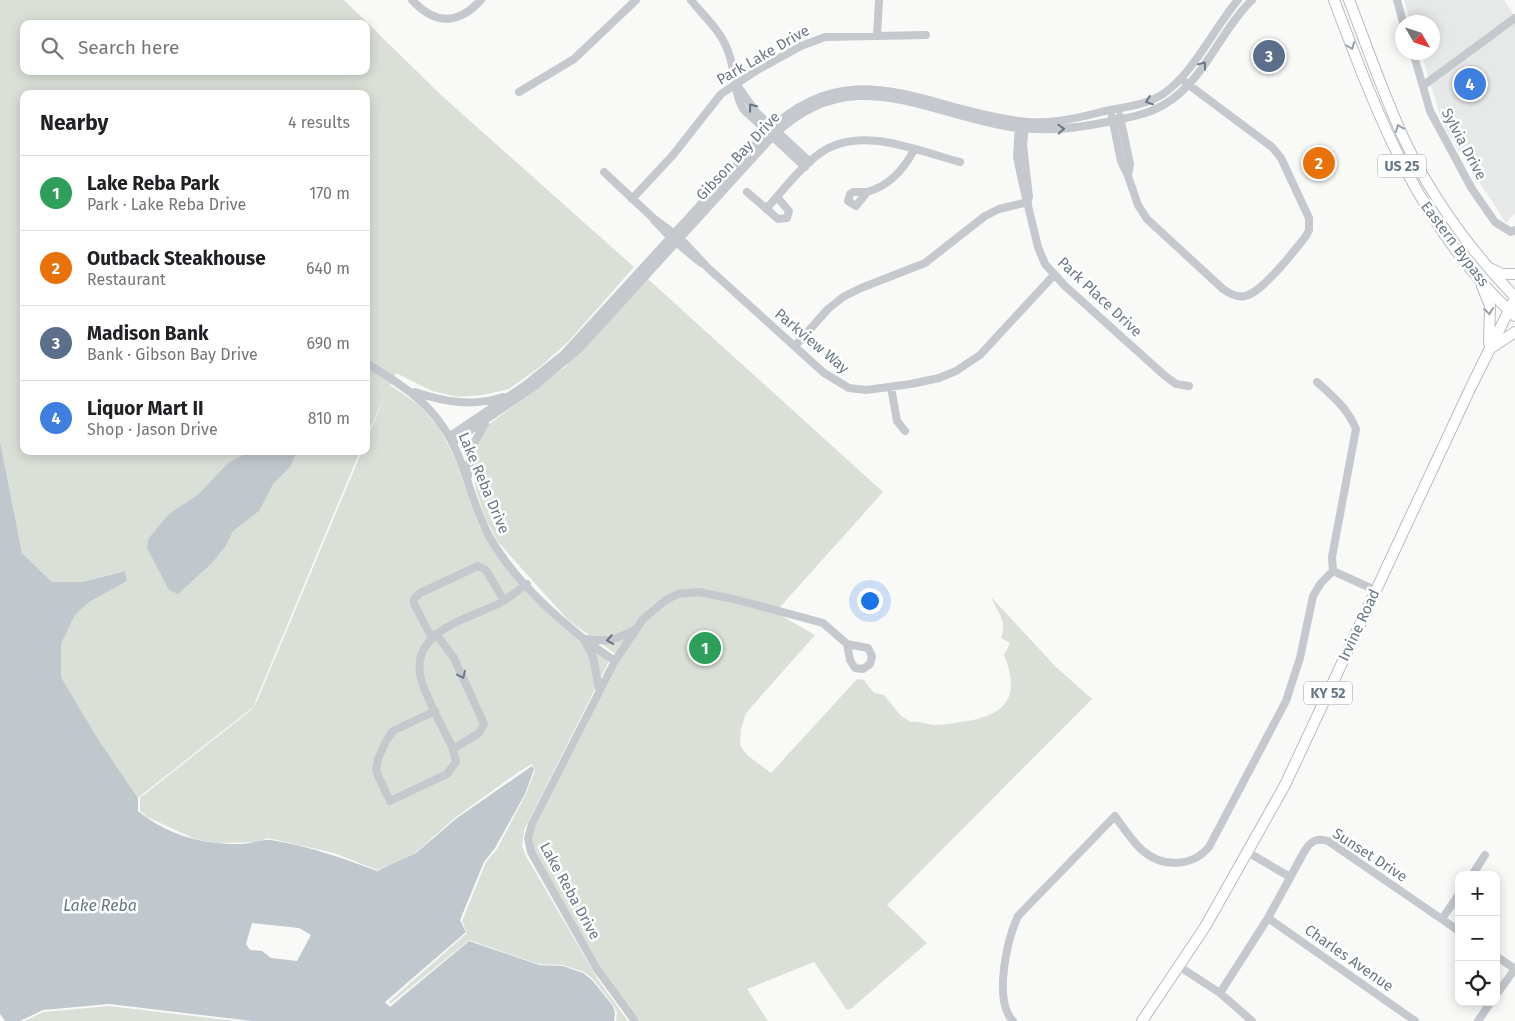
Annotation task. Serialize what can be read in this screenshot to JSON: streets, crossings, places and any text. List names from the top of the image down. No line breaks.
{"streets":{"main road":["US 25","Eastern Bypass","Irvine Road","KY 52"],"street":["Park Lake Drive","Sylvia Drive","Gibson Bay Drive","Park Place Drive","Parkview Way","Lake Reba Drive","Sunset Drive","Charles Avenue"]},"crossings":[["Park Lake Drive","Parkview Way"],["Gibson Bay Drive","Park Place Drive"],["Gibson Bay Drive","Parkview Way"],["Gibson Bay Drive","Lake Reba Drive"],["Eastern Bypass","Irvine Road"],["Park Place Drive","Parkview Way"],["Sunset Drive","Charles Avenue"]],"water":["Lake Reba"],"north":"bottom right","page":{"search":"Search here","pins":["3","4","2","1"],"heading":["Nearby","4 results"],"list":[{"mark":"1","name":"Lake Reba Park","note":"Park · Lake Reba Drive","value":"170 m"},{"mark":"2","name":"Outback Steakhouse","note":"Restaurant","value":"640 m"},{"mark":"3","name":"Madison Bank","note":"Bank · Gibson Bay Drive","value":"690 m"},{"mark":"4","name":"Liquor Mart II","note":"Shop · Jason Drive","value":"810 m"}],"map_buttons":["+","−"]}}
